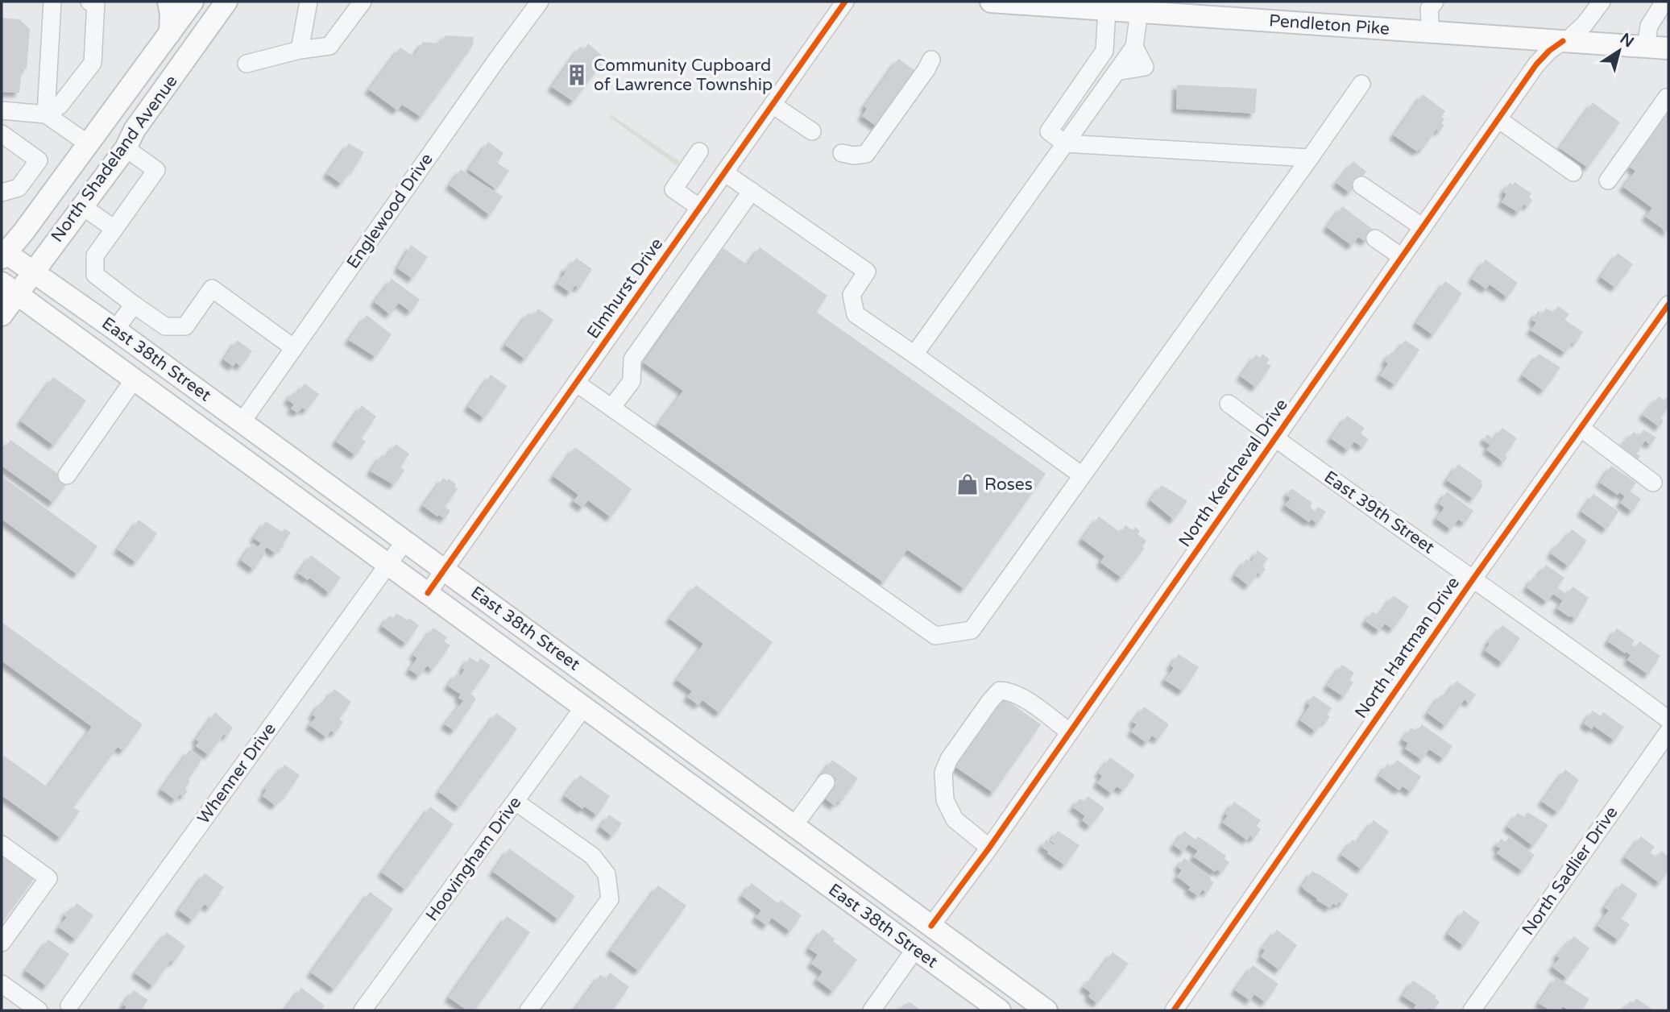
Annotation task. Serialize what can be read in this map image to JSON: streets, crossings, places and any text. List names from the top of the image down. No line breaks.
{"streets":{"main road":["Pendleton Pike","North Shadeland Avenue","East 38th Street"],"street":["Englewood Drive","Elmhurst Drive","North Kercheval Drive","East 39th Street","North Hartman Drive","Whenner Drive","Hoovingham Drive","North Sadlier Drive"]},"crossings":[["Pendleton Pike","North Kercheval Drive"],["North Shadeland Avenue","East 38th Street"],["Englewood Drive","East 38th Street"],["Elmhurst Drive","East 38th Street"],["East 38th Street","North Kercheval Drive"],["East 38th Street","Whenner Drive"],["East 38th Street","Hoovingham Drive"],["North Kercheval Drive","East 39th Street"],["East 39th Street","North Hartman Drive"]],"places":{"building":["Community Cupboard of Lawrence Township"],"shop":["Roses"]},"north":"top right"}
